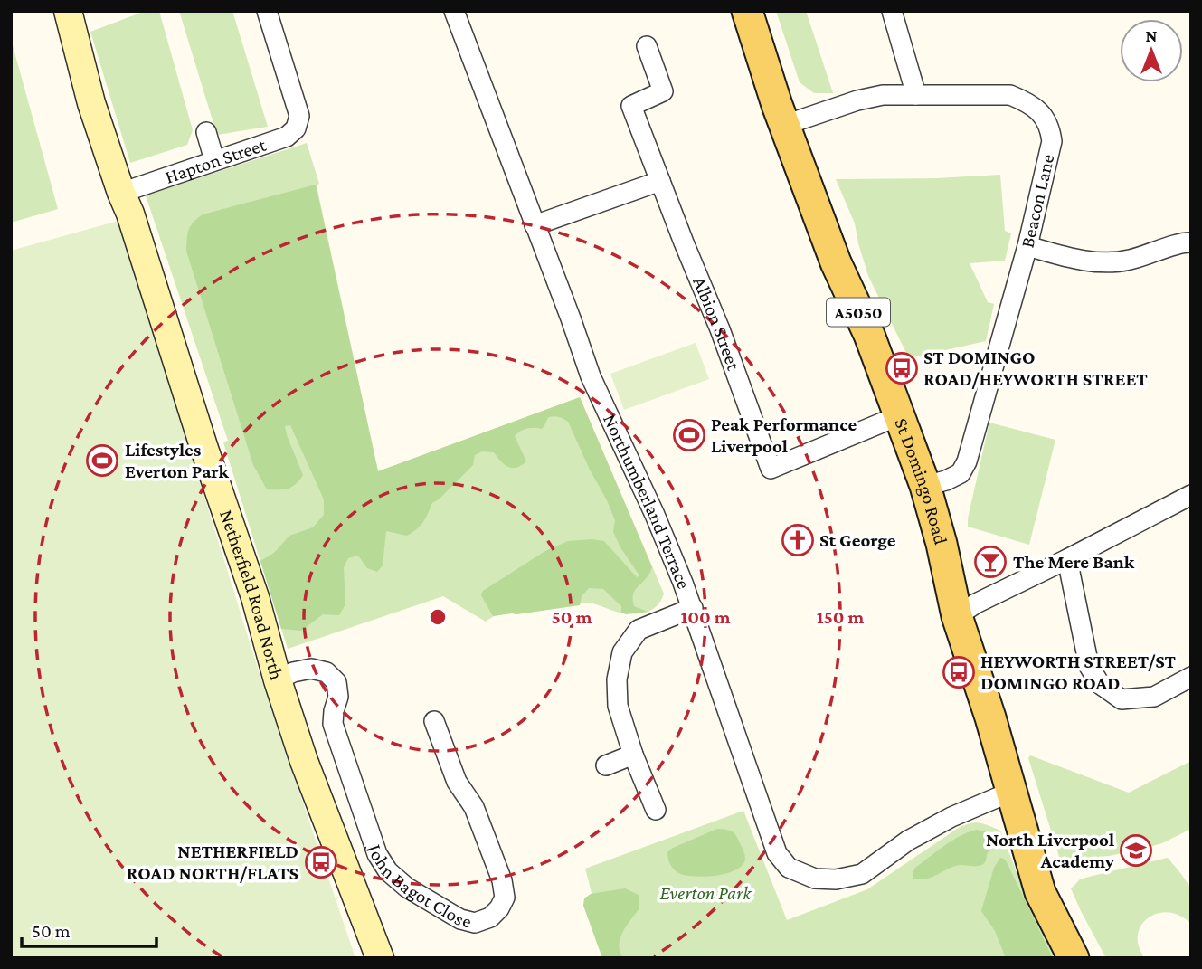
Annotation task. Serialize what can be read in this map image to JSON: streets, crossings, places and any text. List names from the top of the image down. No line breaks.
{"streets":{"main road":["A5050","St Domingo Road"],"street":["Hapton Street","Beacon Lane","Albion Street","Northumberland Terrace","Netherfield Road North","John Bagot Close"]},"crossings":[["Hapton Street","Netherfield Road North"],["Beacon Lane","St Domingo Road"],["Albion Street","St Domingo Road"],["St Domingo Road","Northumberland Terrace"],["Netherfield Road North","John Bagot Close"]],"parks":["Everton Park"],"places":{"bus stop":["ST DOMINGO ROAD/HEYWORTH STREET","HEYWORTH STREET/ST DOMINGO ROAD","NETHERFIELD ROAD NORTH/FLATS"],"sports":["Peak Performance Liverpool","Lifestyles Everton Park"],"church":["St George"],"bar":["The Mere Bank"],"school or university":["North Liverpool Academy"]},"scale_bar":"50 m","north":"top","rings":["50 m","100 m","150 m"]}
